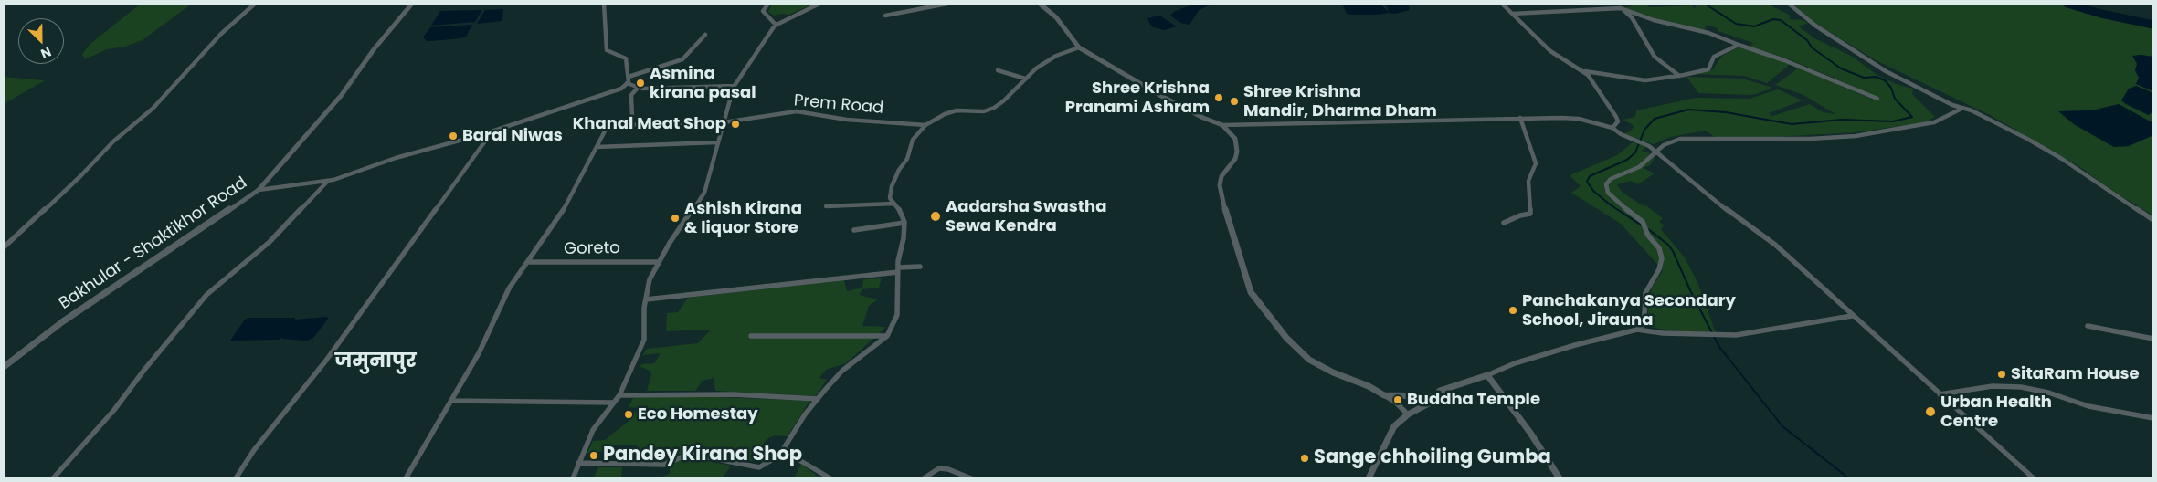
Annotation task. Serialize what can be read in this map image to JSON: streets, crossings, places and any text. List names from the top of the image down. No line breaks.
{"streets":{"street":["Prem Road","Bakhular - Shaktikhor Road","Goreto"]},"districts":["जमुनापुर"],"places":["Asmina kirana pasal","Shree Krishna Pranami Ashram","Shree Krishna Mandir, Dharma Dham","Khanal Meat Shop","Baral Niwas","Aadarsha Swastha Sewa Kendra","Ashish Kirana & liquor Store","Panchakanya Secondary School, Jirauna","SitaRam House","Buddha Temple","Urban Health Centre","Eco Homestay","Pandey Kirana Shop","Sange chhoiling Gumba"],"north":"bottom right"}
